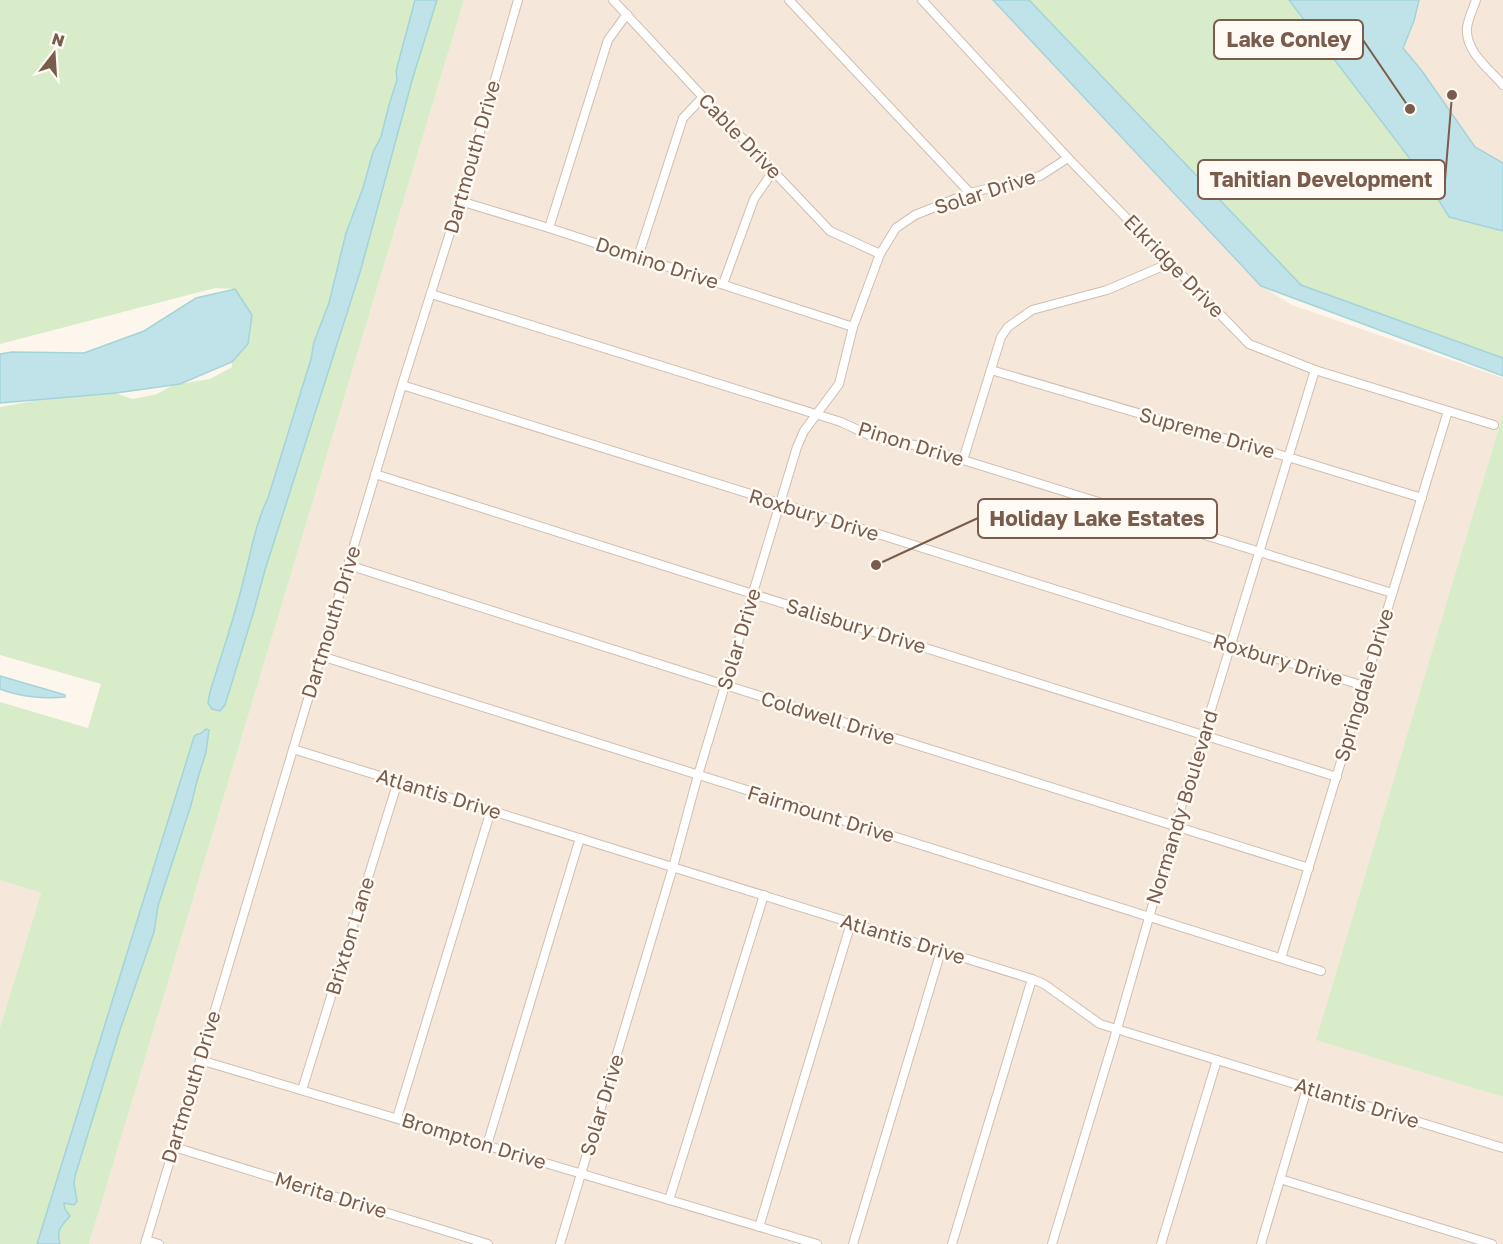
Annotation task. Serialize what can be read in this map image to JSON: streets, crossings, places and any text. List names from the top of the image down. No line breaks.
{"streets":{"street":["Cable Drive","Dartmouth Drive","Solar Drive","Domino Drive","Elkridge Drive","Supreme Drive","Pinon Drive","Roxbury Drive","Salisbury Drive","Springdale Drive","Coldwell Drive","Atlantis Drive","Normandy Boulevard","Fairmount Drive","Brixton Lane","Brompton Drive","Merita Drive"]},"crossings":[["Cable Drive","Solar Drive"],["Dartmouth Drive","Domino Drive"],["Dartmouth Drive","Pinon Drive"],["Dartmouth Drive","Roxbury Drive"],["Dartmouth Drive","Salisbury Drive"],["Dartmouth Drive","Coldwell Drive"],["Dartmouth Drive","Atlantis Drive"],["Dartmouth Drive","Fairmount Drive"],["Dartmouth Drive","Brompton Drive"],["Dartmouth Drive","Merita Drive"],["Solar Drive","Domino Drive"],["Solar Drive","Elkridge Drive"],["Solar Drive","Pinon Drive"],["Solar Drive","Roxbury Drive"],["Solar Drive","Salisbury Drive"],["Solar Drive","Coldwell Drive"],["Solar Drive","Atlantis Drive"],["Solar Drive","Fairmount Drive"],["Solar Drive","Brompton Drive"],["Elkridge Drive","Springdale Drive"],["Elkridge Drive","Normandy Boulevard"],["Supreme Drive","Springdale Drive"],["Supreme Drive","Normandy Boulevard"],["Pinon Drive","Springdale Drive"],["Pinon Drive","Normandy Boulevard"],["Roxbury Drive","Springdale Drive"],["Roxbury Drive","Normandy Boulevard"],["Salisbury Drive","Springdale Drive"],["Salisbury Drive","Normandy Boulevard"],["Springdale Drive","Coldwell Drive"],["Springdale Drive","Fairmount Drive"],["Coldwell Drive","Normandy Boulevard"],["Atlantis Drive","Normandy Boulevard"],["Atlantis Drive","Brixton Lane"],["Normandy Boulevard","Fairmount Drive"],["Brixton Lane","Brompton Drive"]],"places":["Tahitian Development","Lake Conley","Holiday Lake Estates"],"north":"top"}
